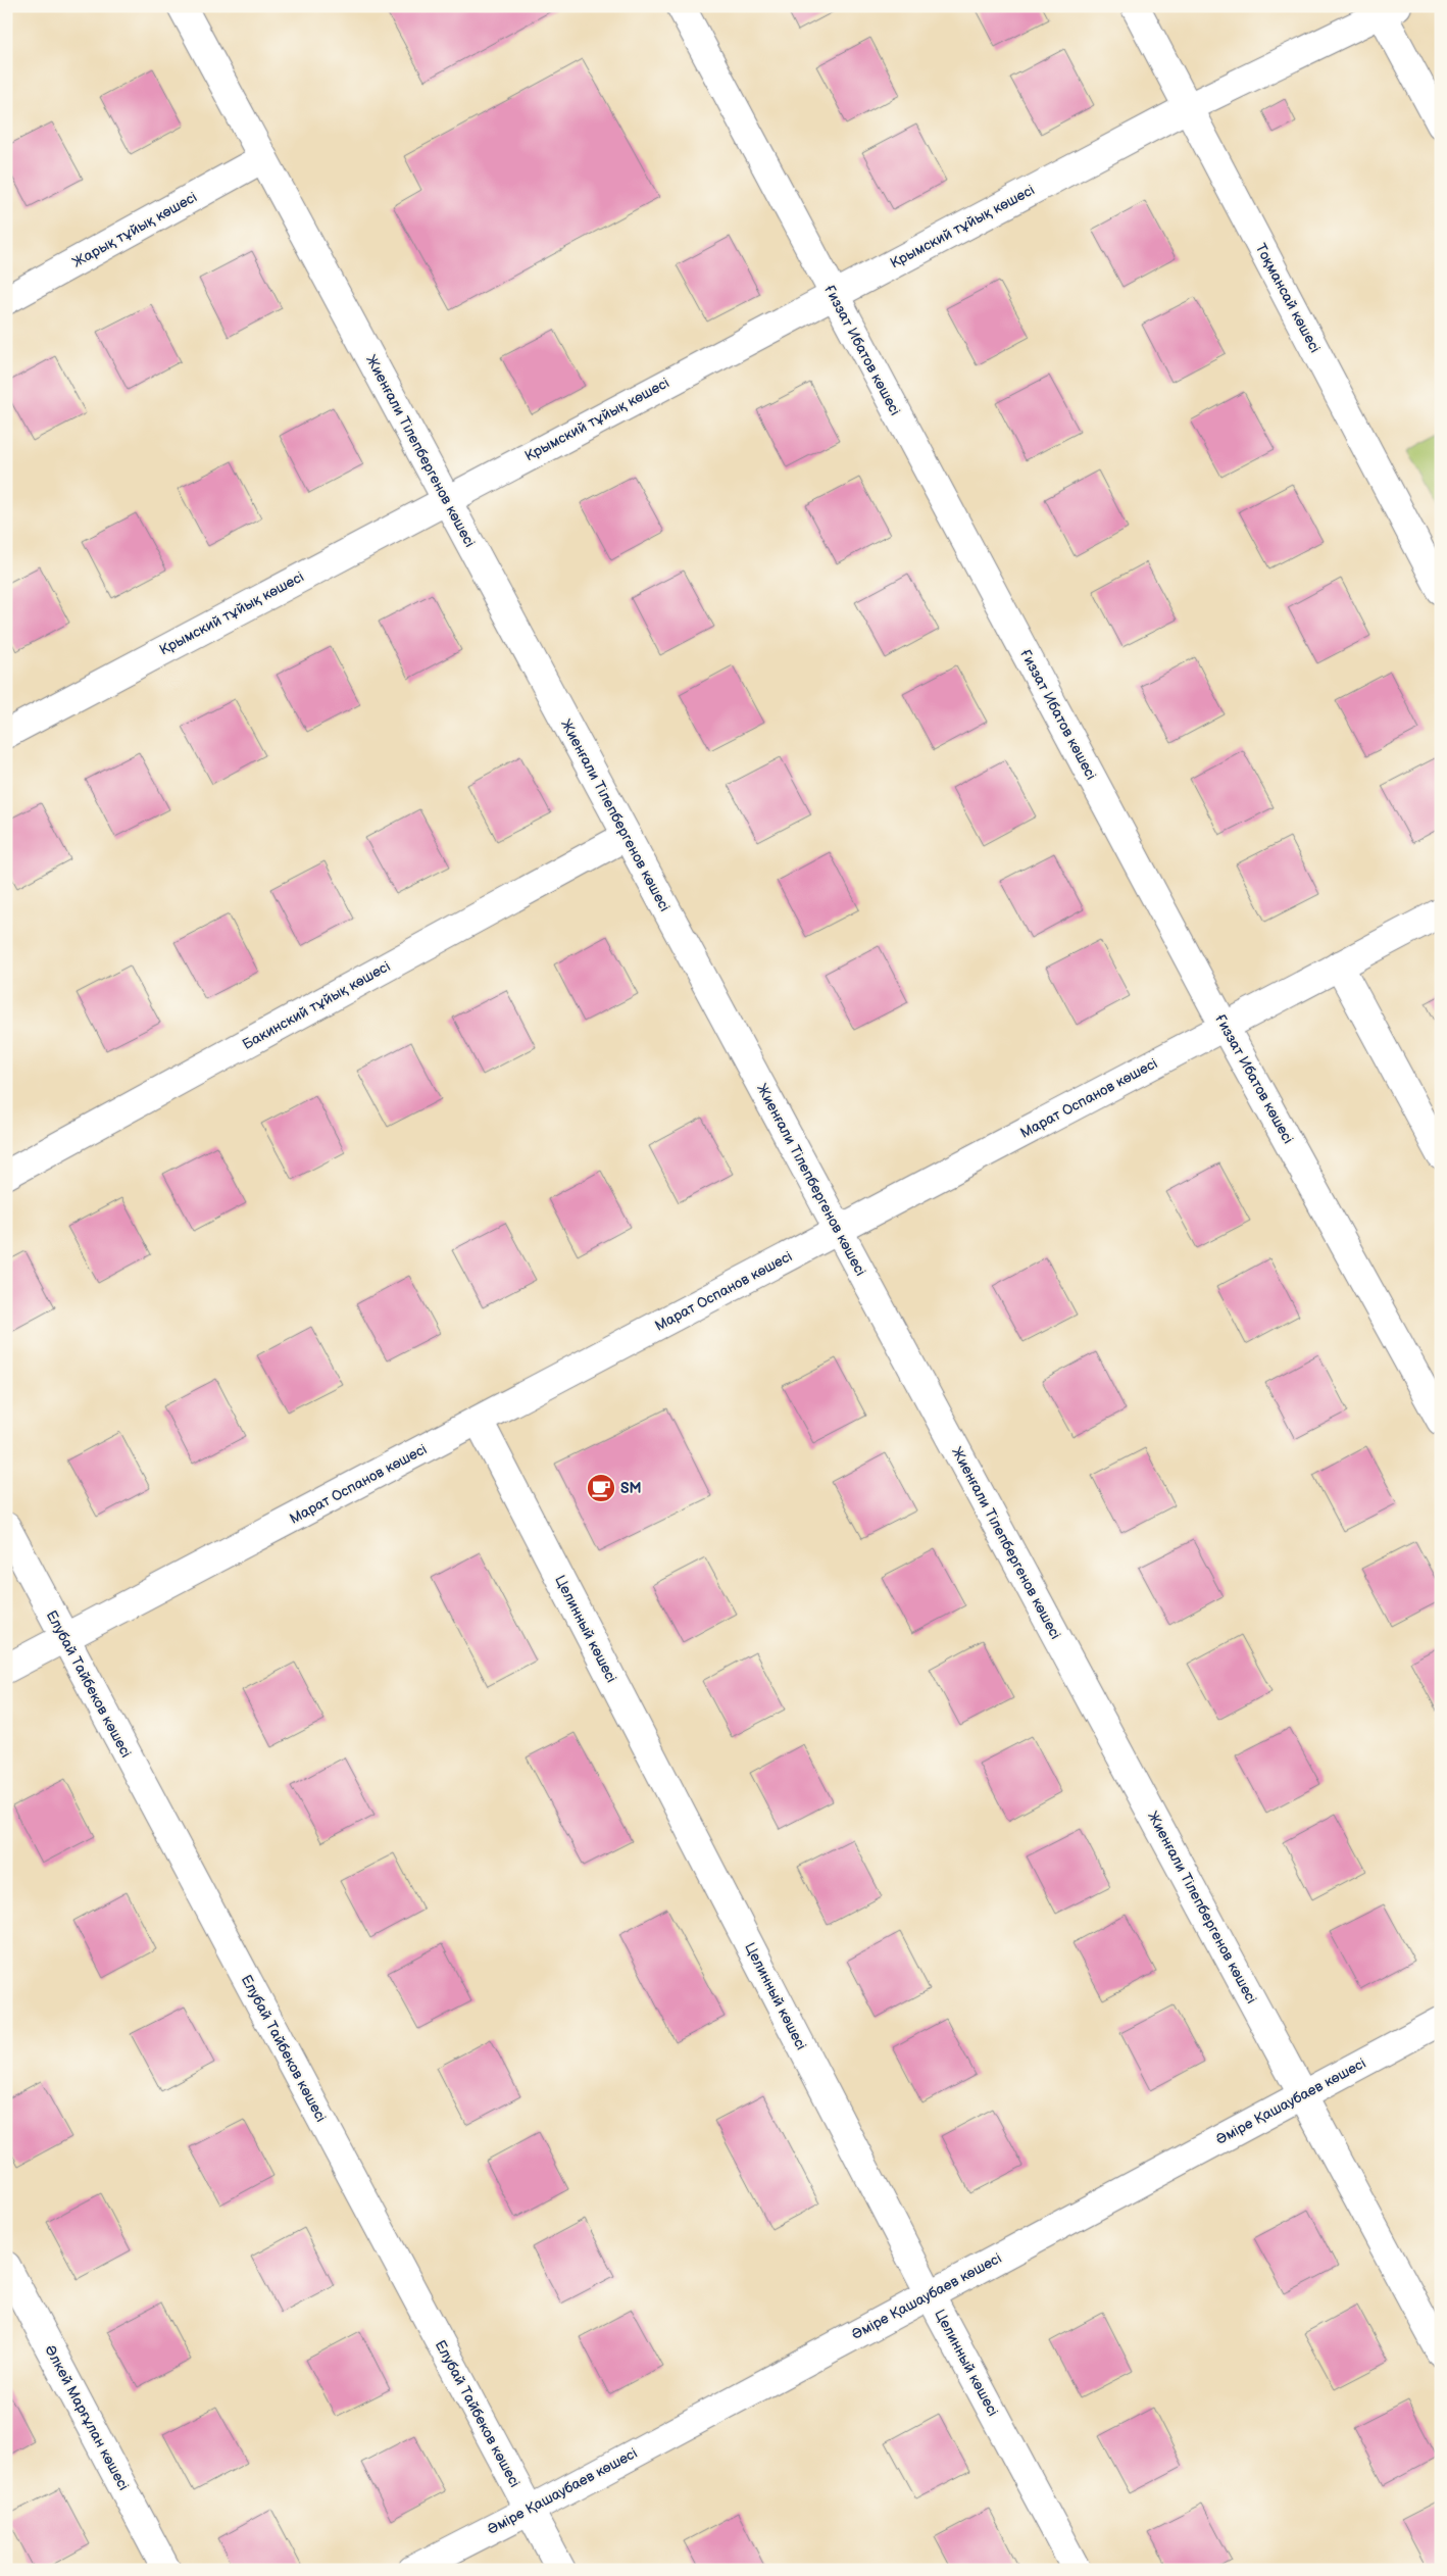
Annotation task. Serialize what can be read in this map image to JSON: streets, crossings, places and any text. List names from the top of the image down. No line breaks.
{"streets":{"street":["Крымский тұйық көшесі","Жарық тұйық көшесі","Тоқмансай көшесі","Ғиззат Ибатов көшесі","Жиенғали Тілепбергенов көшесі","Бакинский тұйық көшесі","Марат Оспанов көшесі","Целинный көшесі","Елубай Тайбеков көшесі","Әміре Қашаубаев көшесі","Әлкей Марғұлан көшесі"]},"crossings":[["Крымский тұйық көшесі","Тоқмансай көшесі"],["Крымский тұйық көшесі","Ғиззат Ибатов көшесі"],["Крымский тұйық көшесі","Жиенғали Тілепбергенов көшесі"],["Жарық тұйық көшесі","Жиенғали Тілепбергенов көшесі"],["Ғиззат Ибатов көшесі","Марат Оспанов көшесі"],["Жиенғали Тілепбергенов көшесі","Бакинский тұйық көшесі"],["Жиенғали Тілепбергенов көшесі","Марат Оспанов көшесі"],["Жиенғали Тілепбергенов көшесі","Әміре Қашаубаев көшесі"],["Марат Оспанов көшесі","Целинный көшесі"],["Марат Оспанов көшесі","Елубай Тайбеков көшесі"],["Целинный көшесі","Әміре Қашаубаев көшесі"],["Елубай Тайбеков көшесі","Әміре Қашаубаев көшесі"]],"places":{"cafe":["SM"]}}
